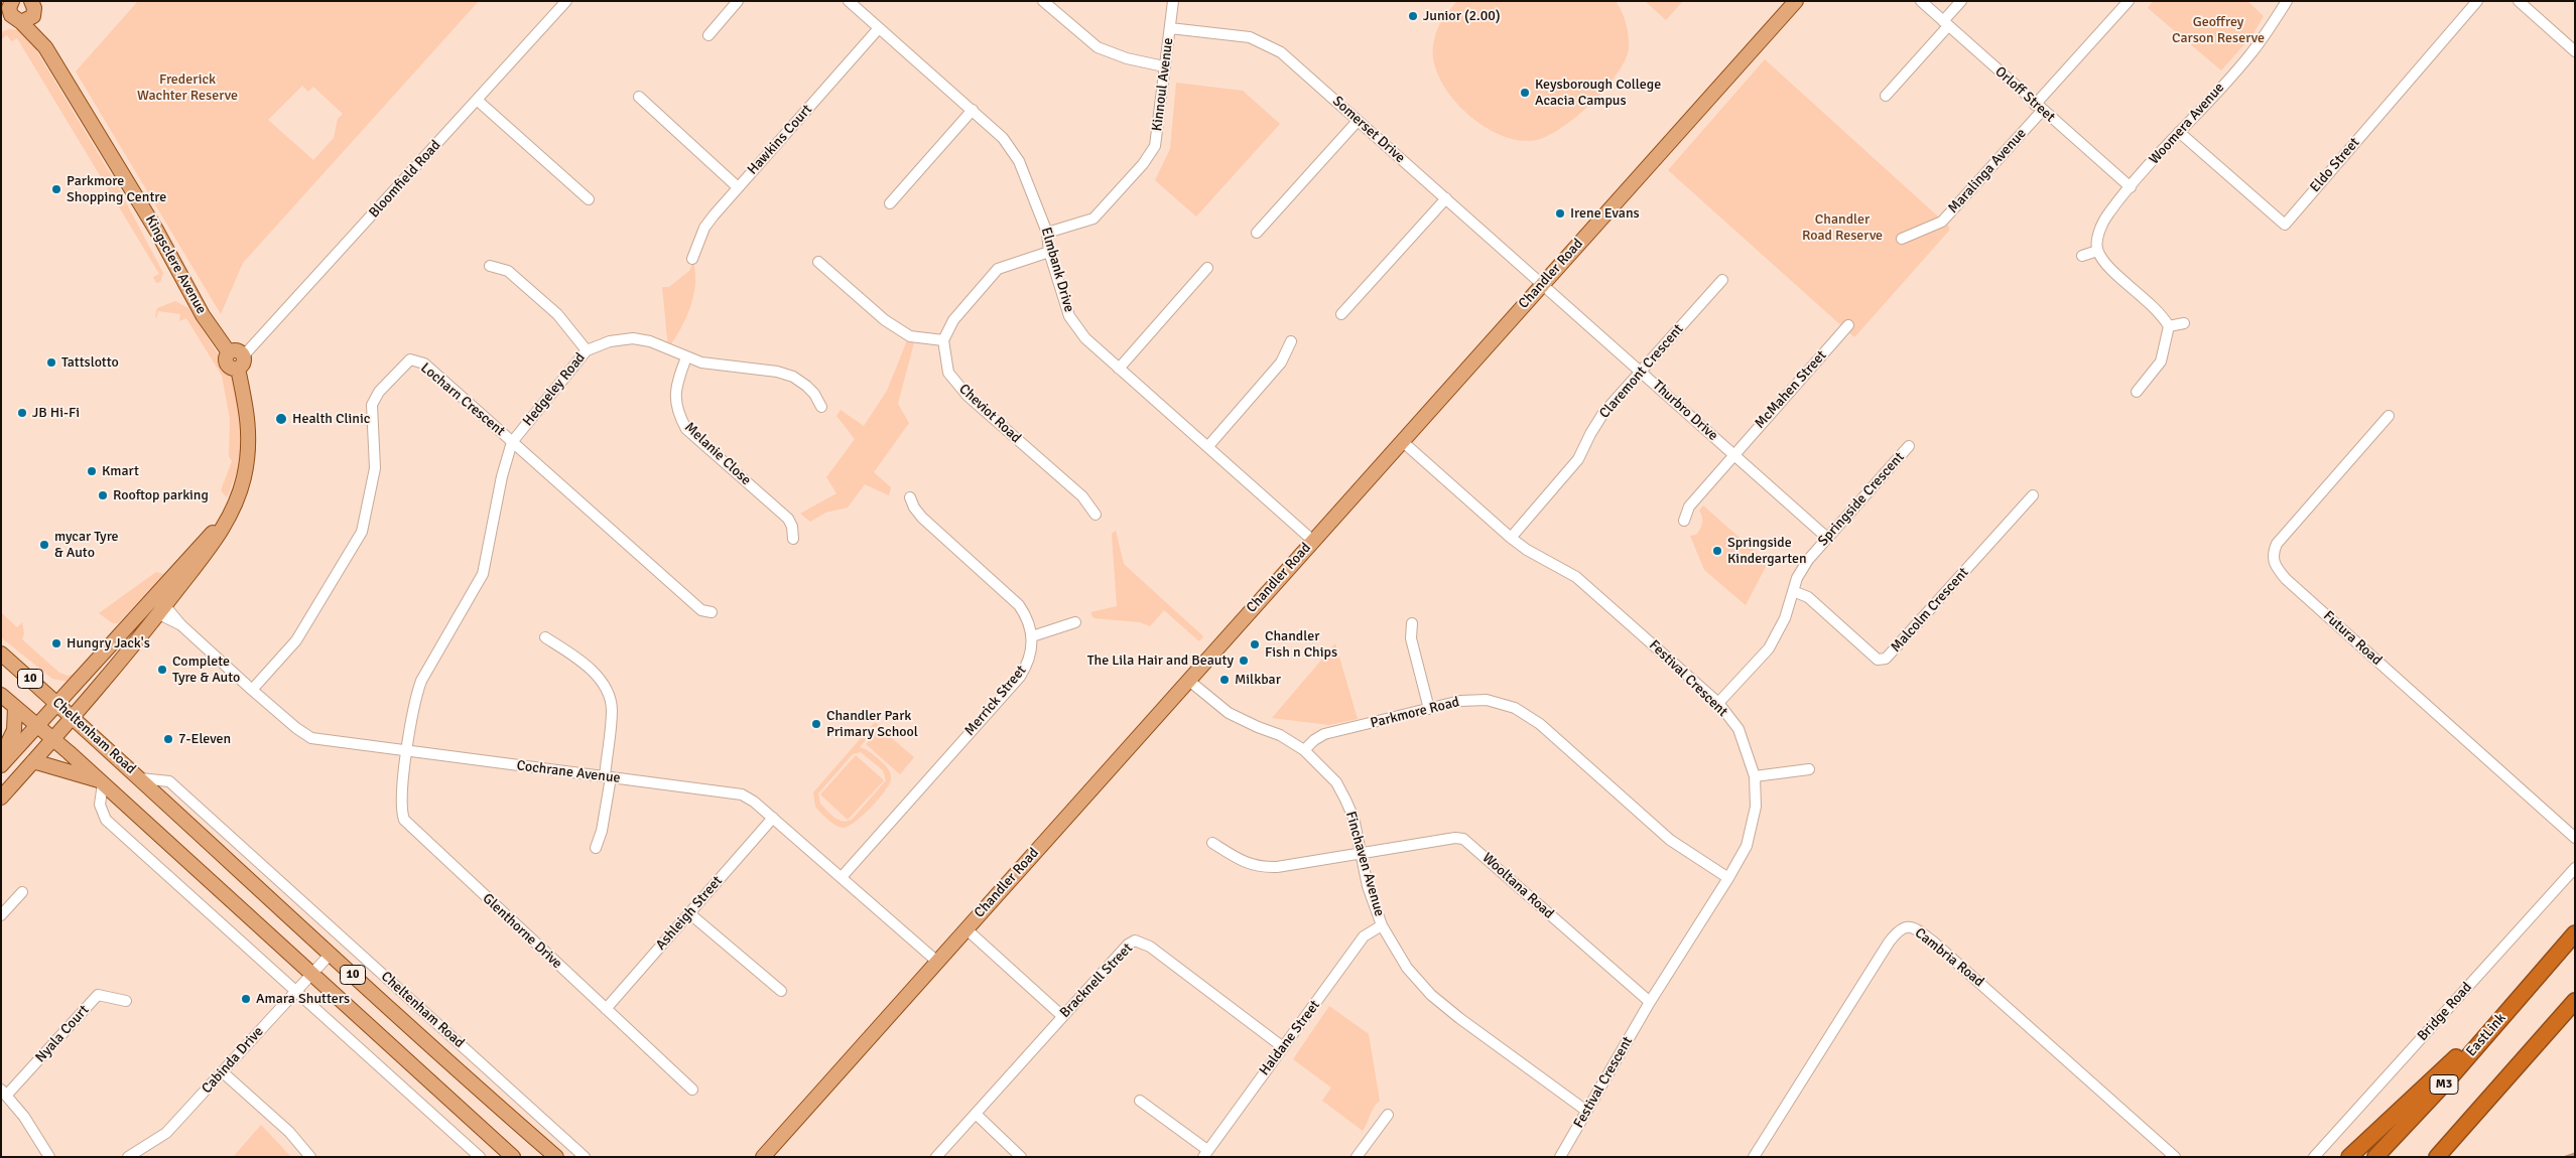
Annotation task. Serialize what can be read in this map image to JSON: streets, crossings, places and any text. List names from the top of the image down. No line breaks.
{"streets":{"highway":["EastLink","M3"],"main road":["Kingsclere Avenue","Chandler Road","10","Cheltenham Road"],"street":["Kinnoul Avenue","Orloff Street","Woomera Avenue","Somerset Drive","Hawkins Court","Eldo Street","Maralinga Avenue","Bloomfield Road","Elmbank Drive","Claremont Crescent","Hedgeley Road","McMahen Street","Locharn Crescent","Thurbro Drive","Cheviot Road","Melanie Close","Springside Crescent","Malcolm Crescent","Futura Road","Festival Crescent","Merrick Street","Parkmore Road","Cochrane Avenue","Finchaven Avenue","Wooltana Road","Ashleigh Street","Glenthorne Drive","Cambria Road","Bracknell Street","Bridge Road","Nyala Court","Haldane Street","Cabinda Drive"]},"crossings":[["Kinnoul Avenue","Somerset Drive"],["Kinnoul Avenue","Elmbank Drive"],["Orloff Street","Woomera Avenue"],["Orloff Street","Maralinga Avenue"],["Woomera Avenue","Eldo Street"],["Somerset Drive","Chandler Road"],["Somerset Drive","Thurbro Drive"],["Hawkins Court","Elmbank Drive"],["Bloomfield Road","Kingsclere Avenue"],["Elmbank Drive","Chandler Road"],["Chandler Road","Thurbro Drive"],["Chandler Road","Festival Crescent"],["Chandler Road","Cochrane Avenue"],["Claremont Crescent","Thurbro Drive"],["Claremont Crescent","Festival Crescent"],["Hedgeley Road","Locharn Crescent"],["Hedgeley Road","Melanie Close"],["Hedgeley Road","Cochrane Avenue"],["Hedgeley Road","Glenthorne Drive"],["McMahen Street","Thurbro Drive"],["Locharn Crescent","Cochrane Avenue"],["Thurbro Drive","Springside Crescent"],["Springside Crescent","Malcolm Crescent"],["Springside Crescent","Festival Crescent"],["Festival Crescent","Parkmore Road"],["Festival Crescent","Finchaven Avenue"],["Festival Crescent","Wooltana Road"],["Merrick Street","Cochrane Avenue"],["Parkmore Road","Finchaven Avenue"],["Cheltenham Road","Cabinda Drive"],["Cochrane Avenue","Ashleigh Street"],["Cochrane Avenue","Glenthorne Drive"],["Finchaven Avenue","Wooltana Road"],["Finchaven Avenue","Haldane Street"],["Ashleigh Street","Glenthorne Drive"],["Bracknell Street","Haldane Street"]],"parks":["Geoffrey Carson Reserve","Frederick Wachter Reserve","Chandler Road Reserve"],"places":["Junior (2.00)","Keysborough College Acacia Campus","Parkmore Shopping Centre","Irene Evans","Tattslotto","JB Hi-Fi","Health Clinic","Kmart","Rooftop parking","mycar Tyre & Auto","Springside Kindergarten","Hungry Jack's","Chandler Fish n Chips","The Lila Hair and Beauty","Complete Tyre & Auto","Milkbar","Chandler Park Primary School","7-Eleven","Amara Shutters"]}
